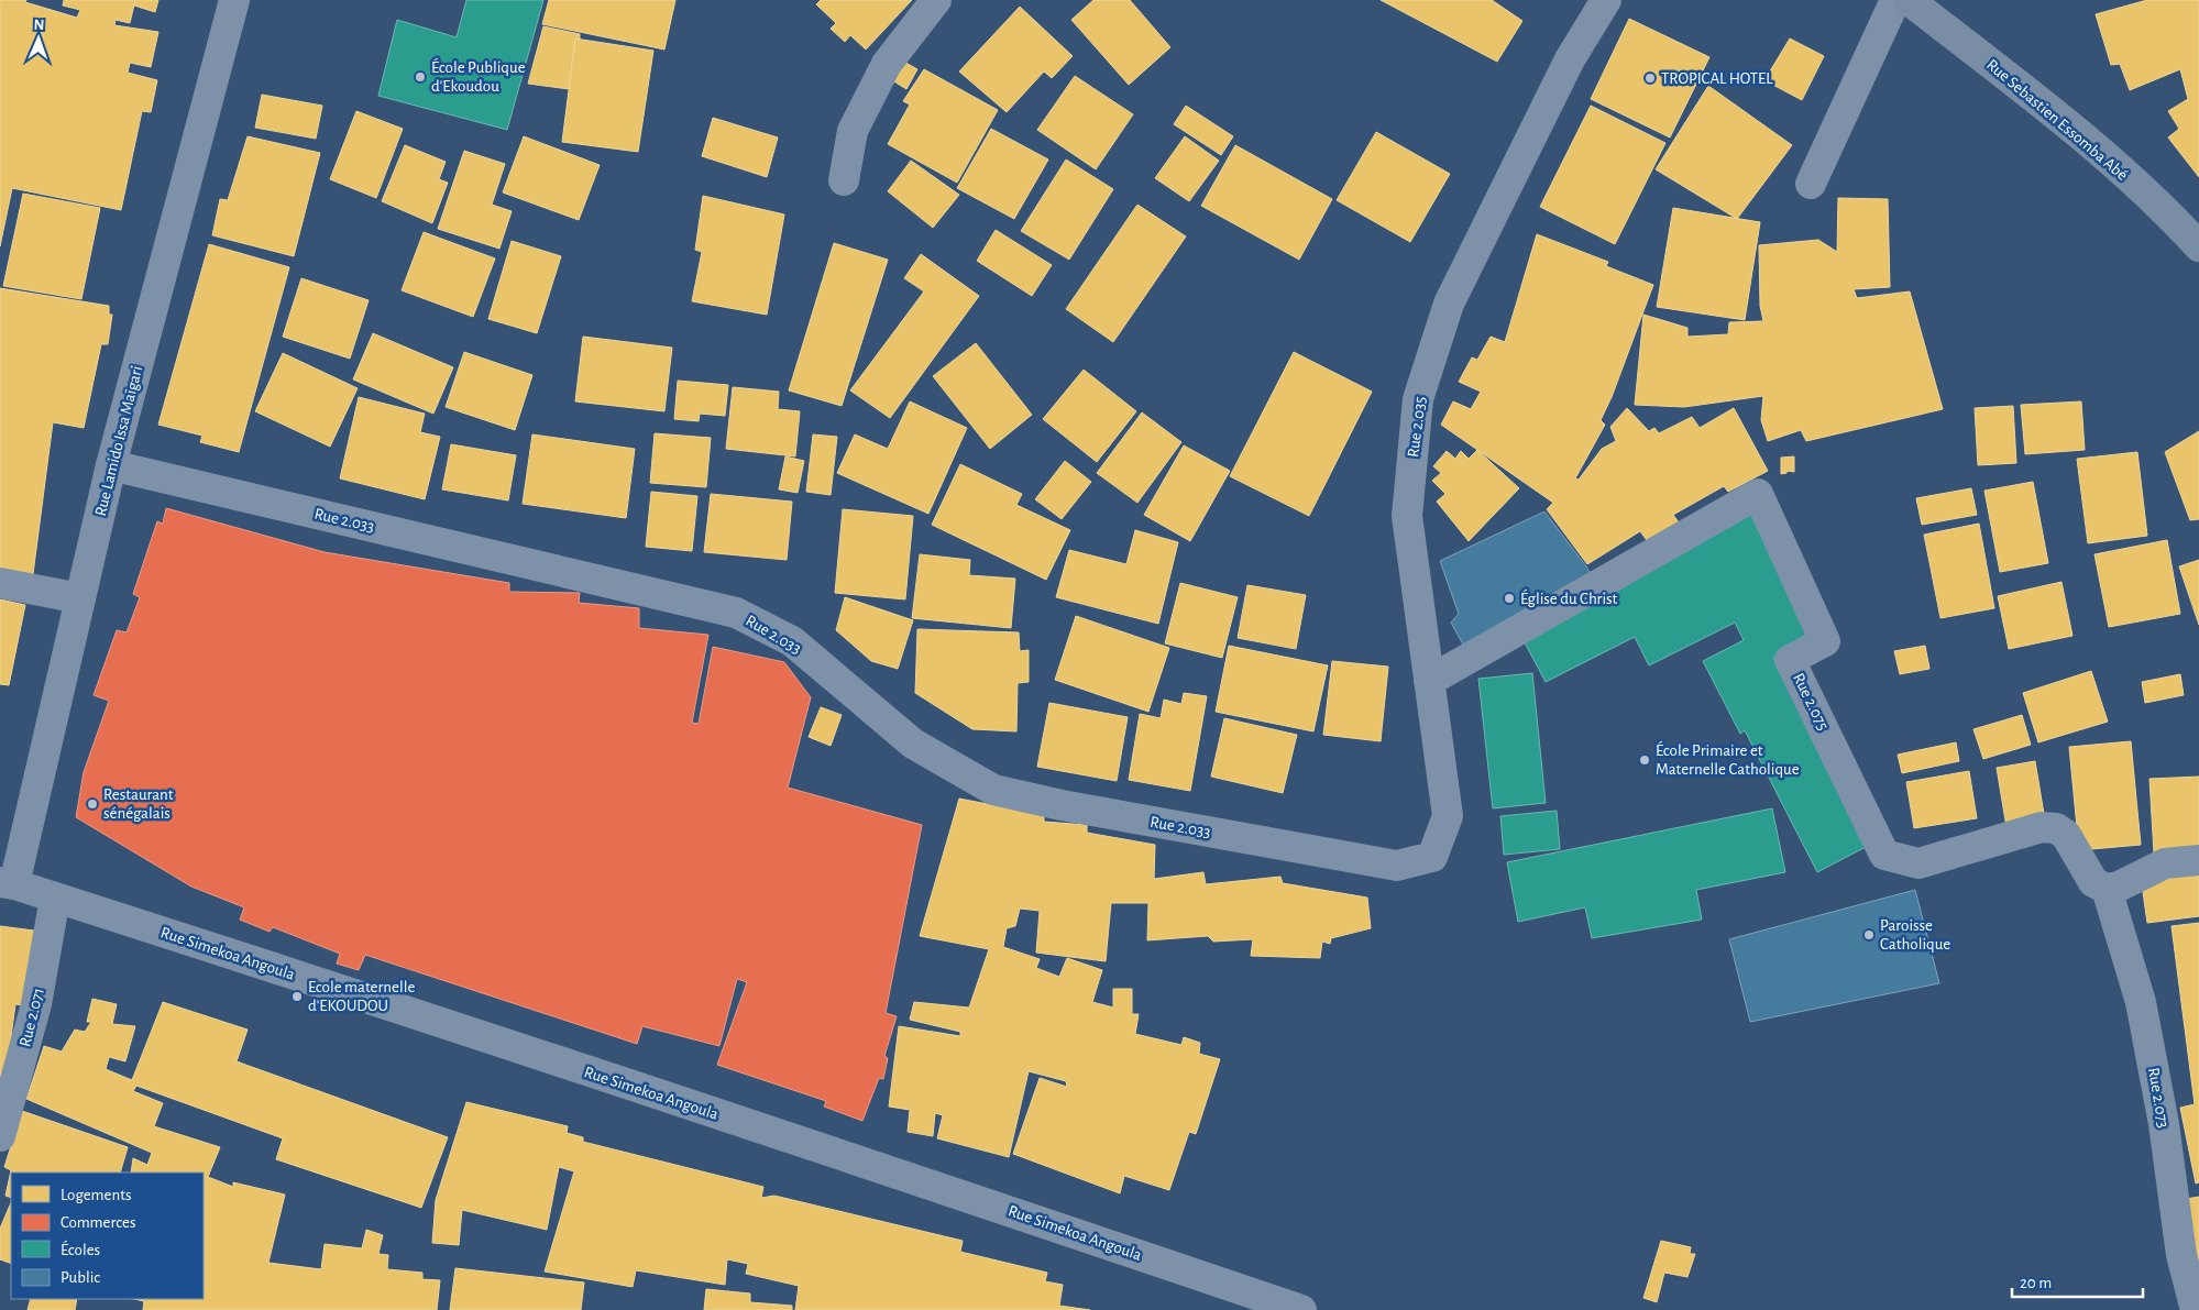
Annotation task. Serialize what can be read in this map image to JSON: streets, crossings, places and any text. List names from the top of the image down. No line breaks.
{"streets":{"main road":["Rue Sebastien Essomba Abé"],"street":["Rue 2.035","Rue Lamido Issa Maïgari","Rue 2.033","Rue 2.075","Rue Simekoa Angoula","Rue 2.071","Rue 2.073"]},"crossings":[["Rue 2.035","Rue 2.033"],["Rue 2.035","Rue 2.075"],["Rue Lamido Issa Maïgari","Rue 2.033"],["Rue Lamido Issa Maïgari","Rue Simekoa Angoula"],["Rue 2.075","Rue 2.073"],["Rue Simekoa Angoula","Rue 2.071"]],"places":["École Publique d'Ekoudou","TROPICAL HOTEL","Église du Christ","École Primaire et Maternelle Catholique","Restaurant sénégalais","Paroisse Catholique","Ecole maternelle d'EKOUDOU"],"legend":["Logements","Commerces","Écoles","Public"],"scale_bar":"20 m","north":"top"}
